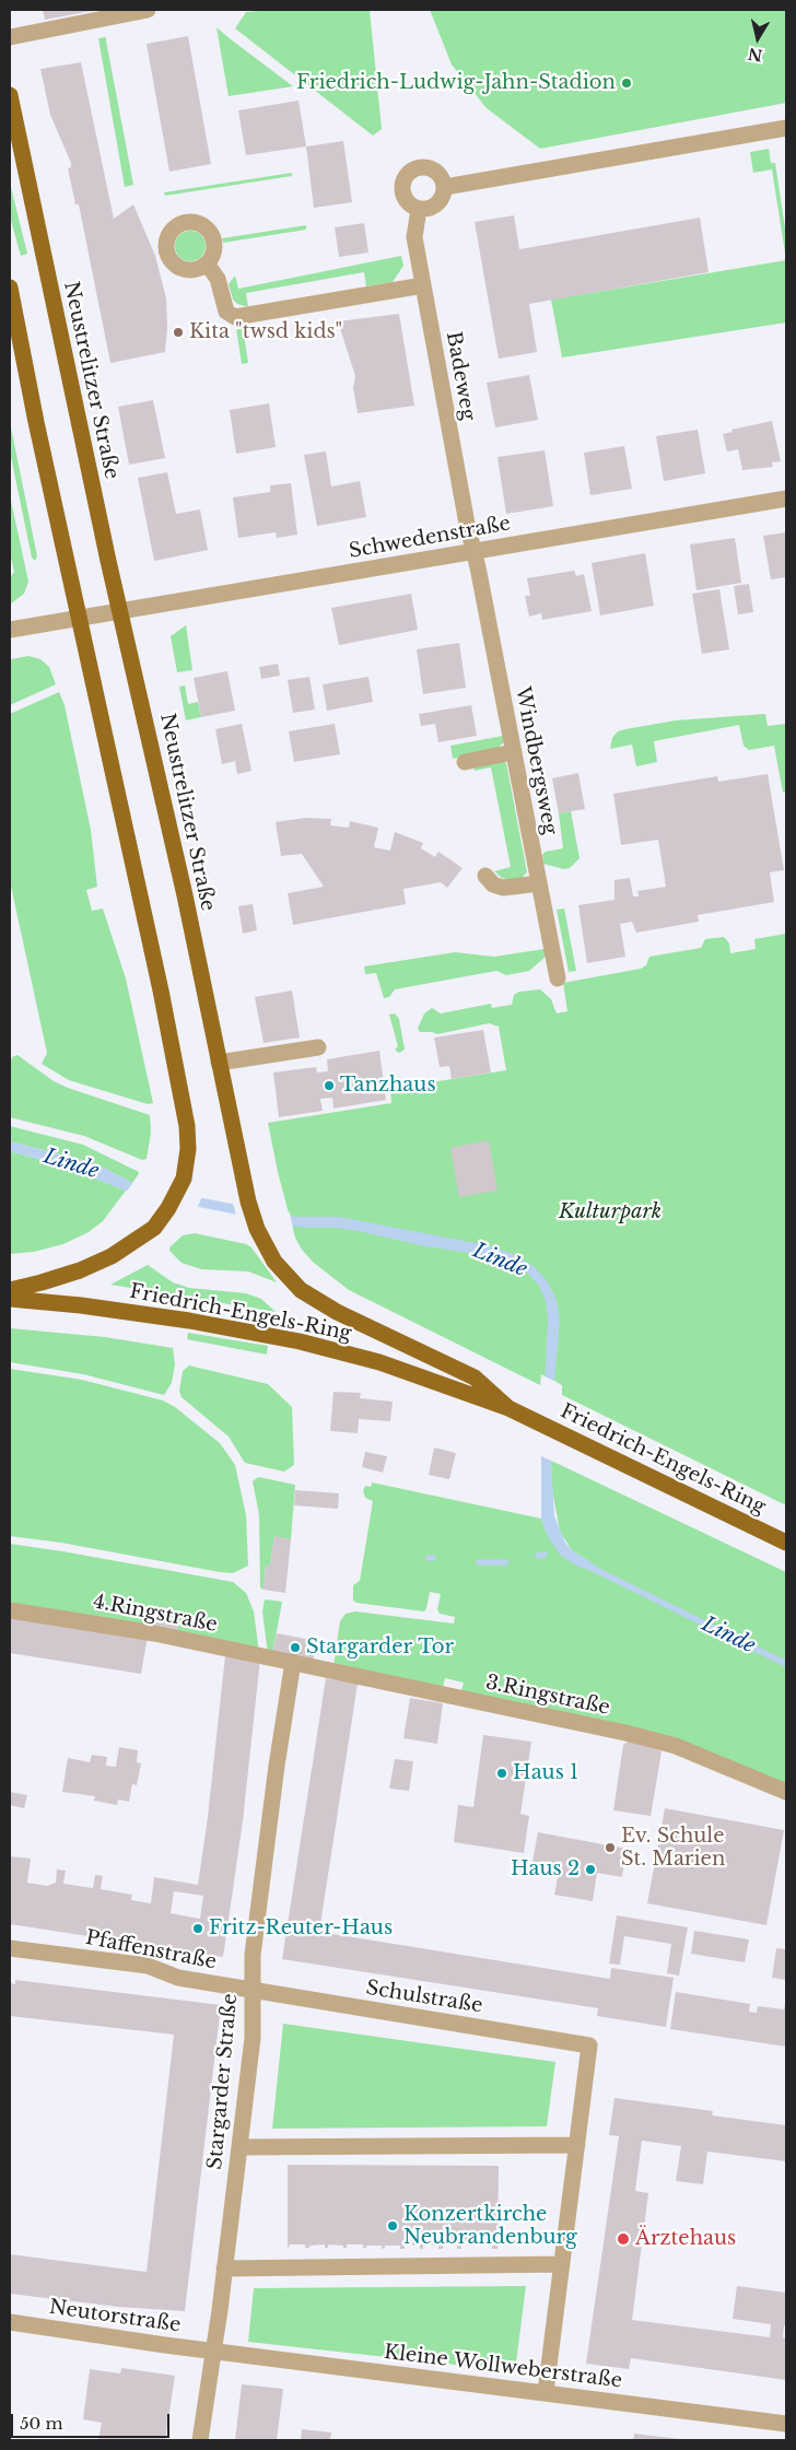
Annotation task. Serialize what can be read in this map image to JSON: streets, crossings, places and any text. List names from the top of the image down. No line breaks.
{"streets":{"main road":["Neustrelitzer Straße","Friedrich-Engels-Ring"],"street":["Badeweg","Schwedenstraße","Windbergsweg","4.Ringstraße","3.Ringstraße","Pfaffenstraße","Schulstraße","Stargarder Straße","Neutorstraße","Kleine Wollweberstraße"]},"crossings":[["Badeweg","Schwedenstraße"],["Badeweg","Windbergsweg"],["Neustrelitzer Straße","Schwedenstraße"],["Neustrelitzer Straße","Friedrich-Engels-Ring"],["Schwedenstraße","Windbergsweg"],["4.Ringstraße","3.Ringstraße"],["4.Ringstraße","Stargarder Straße"],["3.Ringstraße","Stargarder Straße"],["Pfaffenstraße","Schulstraße"],["Pfaffenstraße","Stargarder Straße"],["Schulstraße","Stargarder Straße"],["Stargarder Straße","Neutorstraße"],["Stargarder Straße","Kleine Wollweberstraße"],["Neutorstraße","Kleine Wollweberstraße"]],"water":["Linde"],"parks":["Kulturpark"],"places":["Friedrich-Ludwig-Jahn-Stadion","Kita \"twsd kids\"","Tanzhaus","Stargarder Tor","Haus 1","Ev. Schule St. Marien","Haus 2","Fritz-Reuter-Haus","Konzertkirche Neubrandenburg","Ärztehaus"],"scale_bar":"50 m","north":"bottom"}
